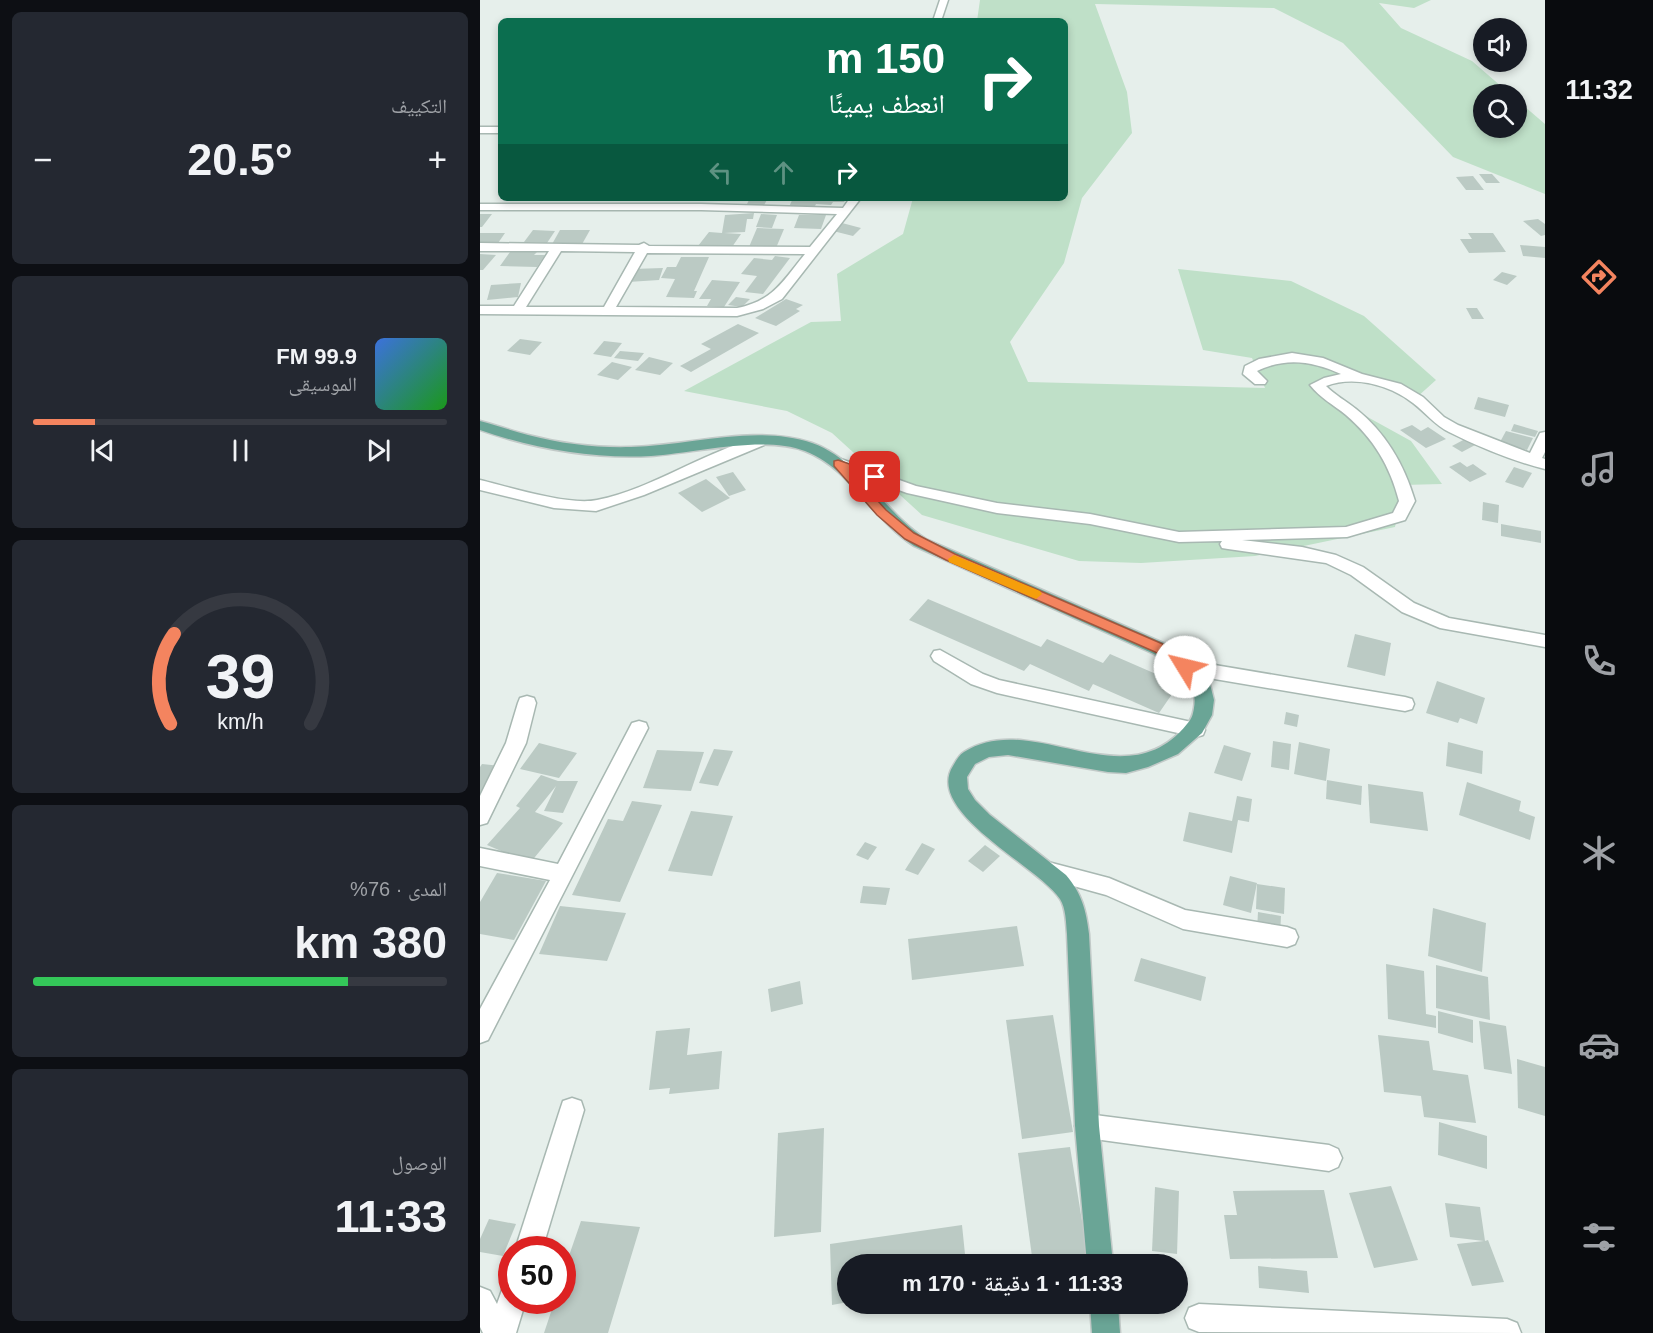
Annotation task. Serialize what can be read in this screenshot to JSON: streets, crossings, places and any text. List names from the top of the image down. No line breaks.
{"page":{"tabs":"11:32","tile":["التكييف",["المدى · 76%","380 km"],["الوصول","11:33"]],"turn":["150 m","انعطف يمينًا"],"heat":["−","20.5°","+"],"song":["99.9 FM","الموسيقى"],"limit":"50","trip":"11:33 · 1 دقيقة · 170 m","gauge":["39","km/h"]}}
